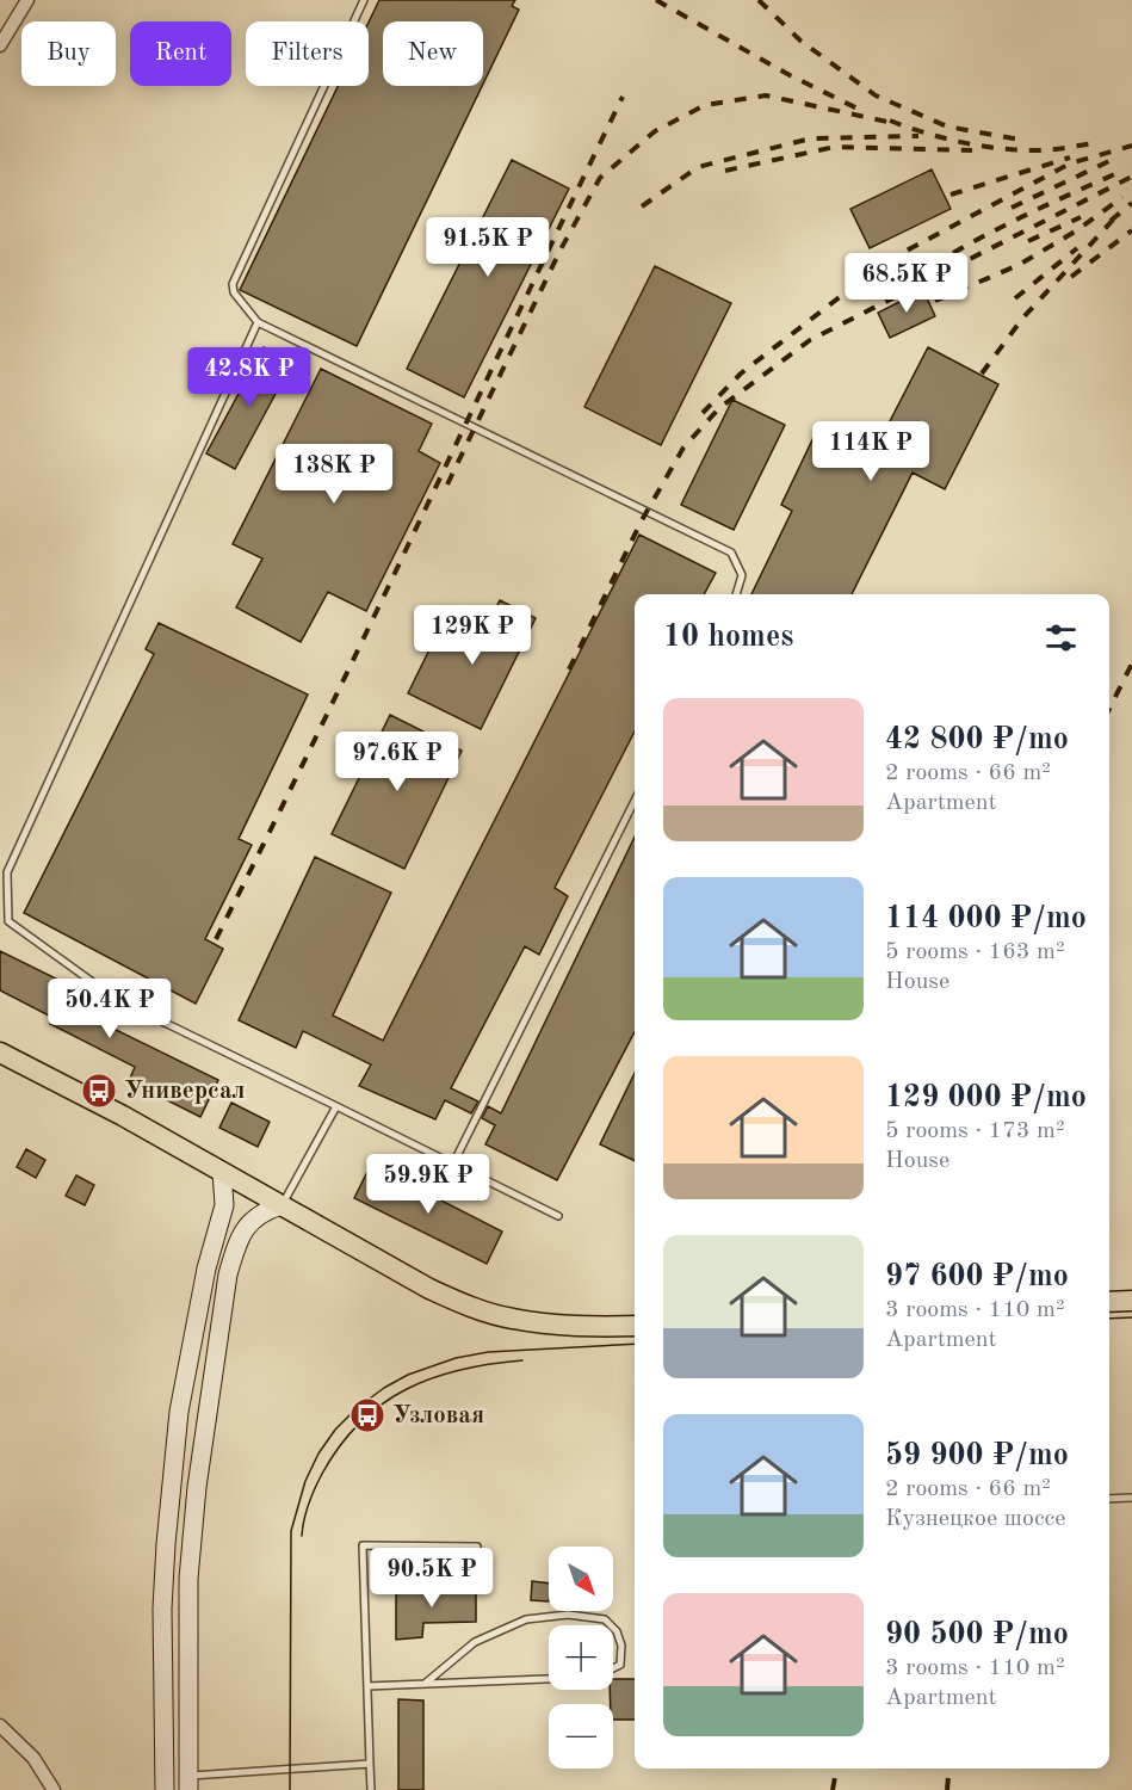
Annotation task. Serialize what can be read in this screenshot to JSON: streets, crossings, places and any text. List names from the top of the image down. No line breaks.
{"places":{"bus stop":["Универсал","Узловая"]},"north":"bottom right","page":{"chip":["Buy","Rent","Filters","New"],"price":["91.5K ₽","68.5K ₽","42.8K ₽","114K ₽","138K ₽","129K ₽","97.6K ₽","50.4K ₽","59.9K ₽","90.5K ₽"],"heading":"10 homes","list":[{"name":"42 800 ₽/mo","note":"2 rooms · 66 m² · Apartment"},{"name":"114 000 ₽/mo","note":"5 rooms · 163 m² · House"},{"name":"129 000 ₽/mo","note":"5 rooms · 173 m² · House"},{"name":"97 600 ₽/mo","note":"3 rooms · 110 m² · Apartment"},{"name":"59 900 ₽/mo","note":"2 rooms · 66 m² · Кузнецкое шоссе"},{"name":"90 500 ₽/mo","note":"3 rooms · 110 m² · Apartment"}],"map_buttons":["+","−"]}}
